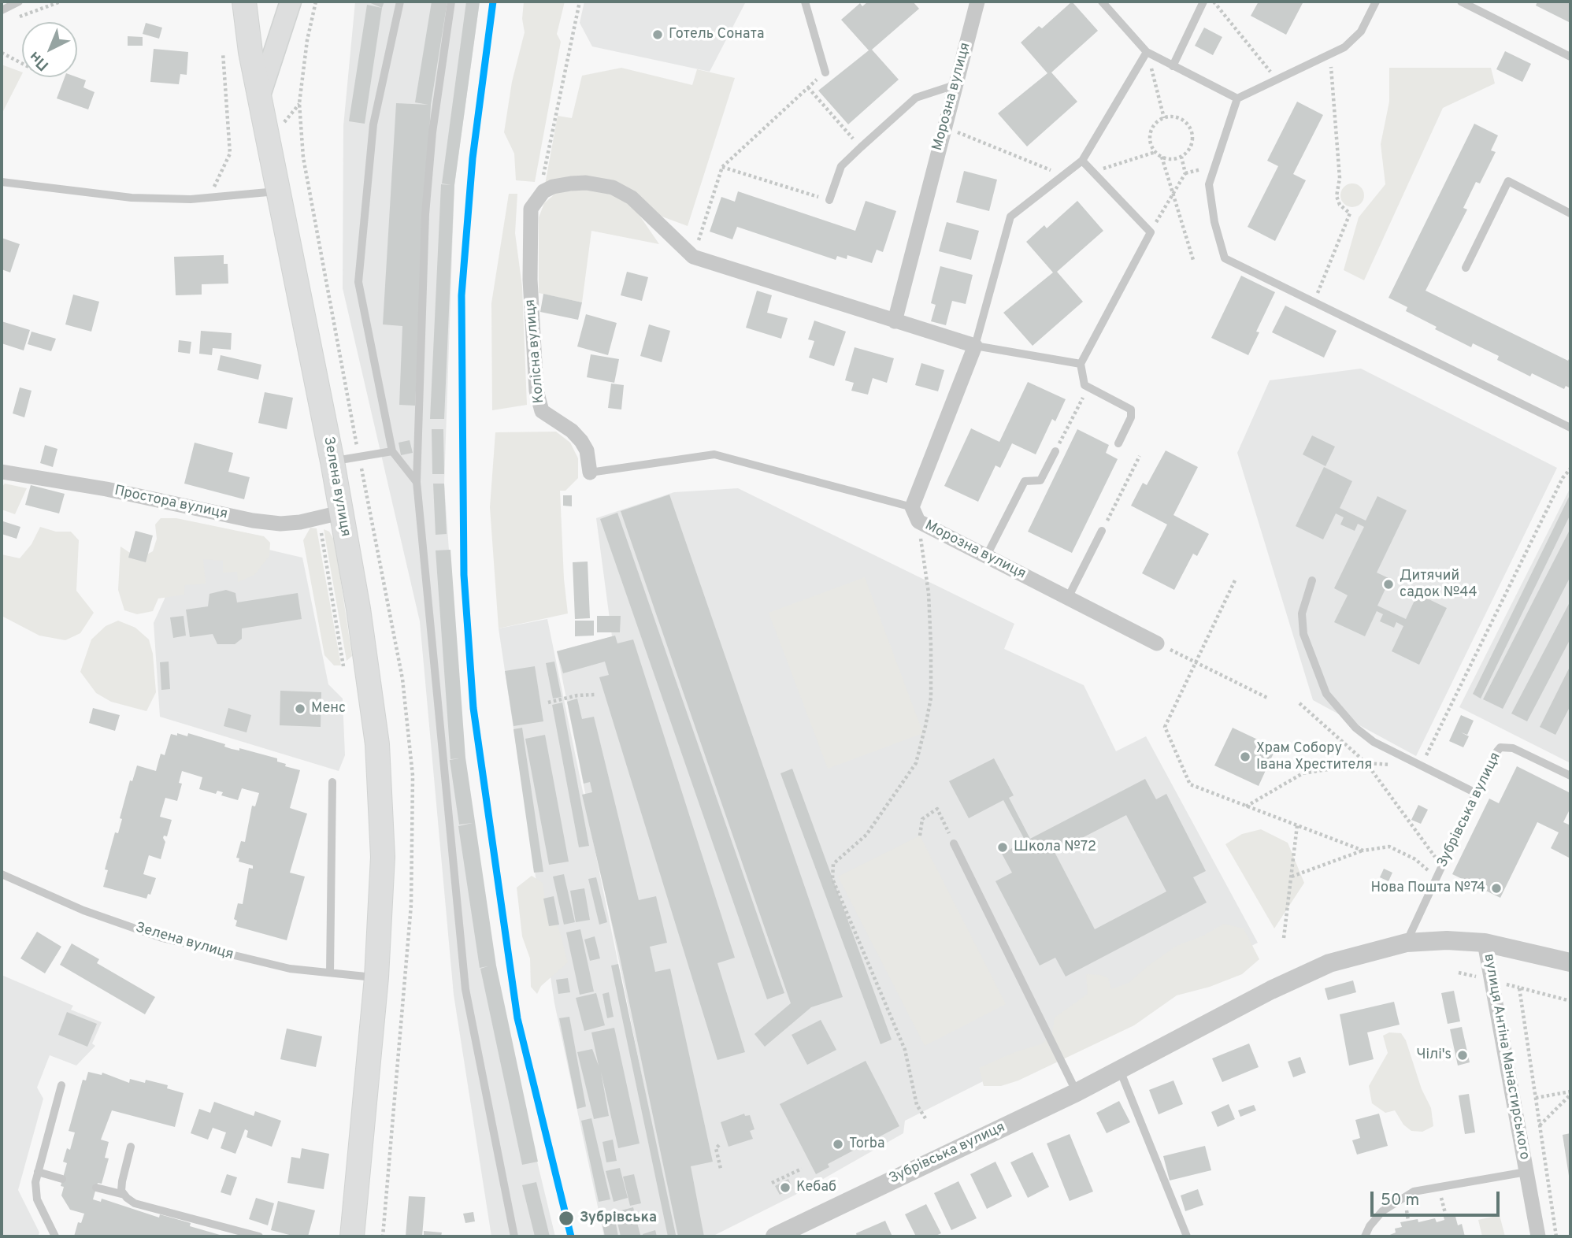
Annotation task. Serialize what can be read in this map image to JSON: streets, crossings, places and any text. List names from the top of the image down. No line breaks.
{"streets":{"main road":["Зелена вулиця"],"street":["Морозна вулиця","Колісна вулиця","Простора вулиця","Зубрівська вулиця","вулиця Антіна Манастирського"]},"crossings":[["Морозна вулиця","Колісна вулиця"],["Зелена вулиця","Простора вулиця"],["Зубрівська вулиця","вулиця Антіна Манастирського"]],"places":["Готель Соната","Дитячий садок №44","Менс","Храм Собору Івана Хрестителя","Школа №72","Нова Пошта №74","Чілі's","Torba","Кебаб","Зубрівська"],"scale_bar":"50 m","north":"bottom left"}
